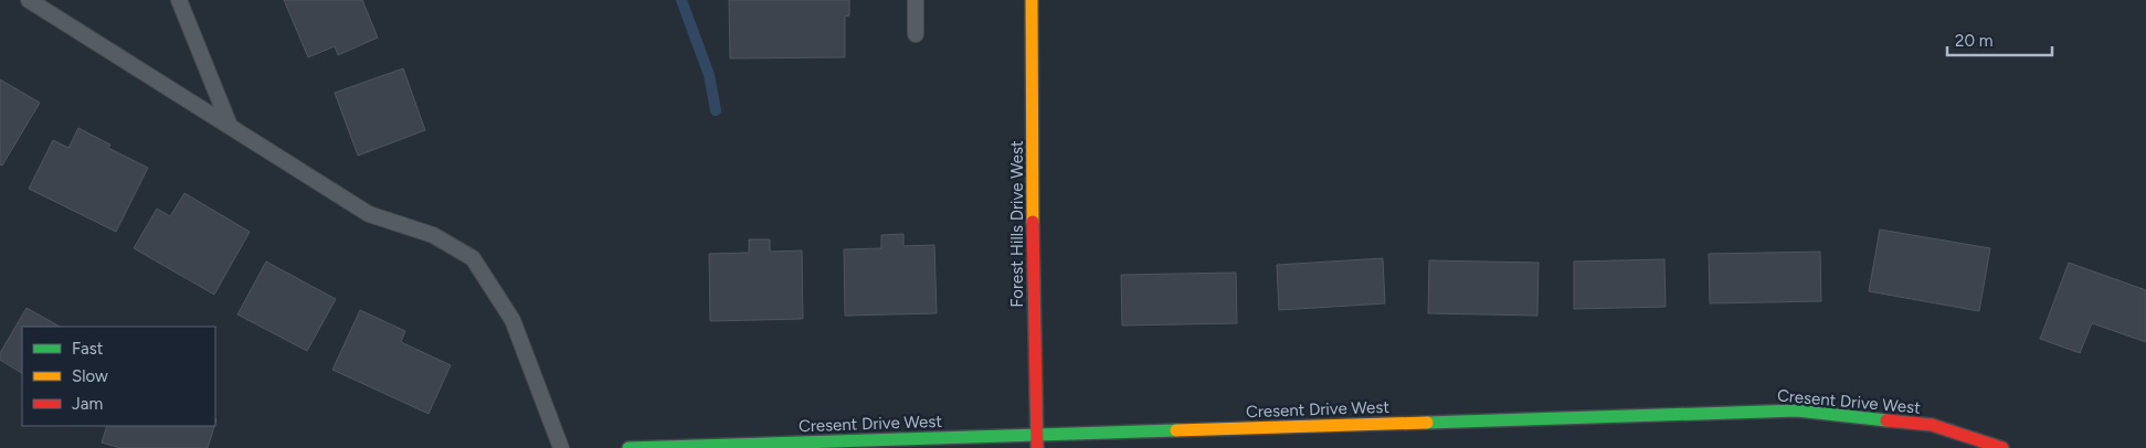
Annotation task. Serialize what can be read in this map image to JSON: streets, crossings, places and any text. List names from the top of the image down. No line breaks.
{"streets":{"street":["Forest Hills Drive West","Cresent Drive West"]},"crossings":[["Forest Hills Drive West","Cresent Drive West"]],"legend":["Fast","Slow","Jam"],"scale_bar":"20 m"}
